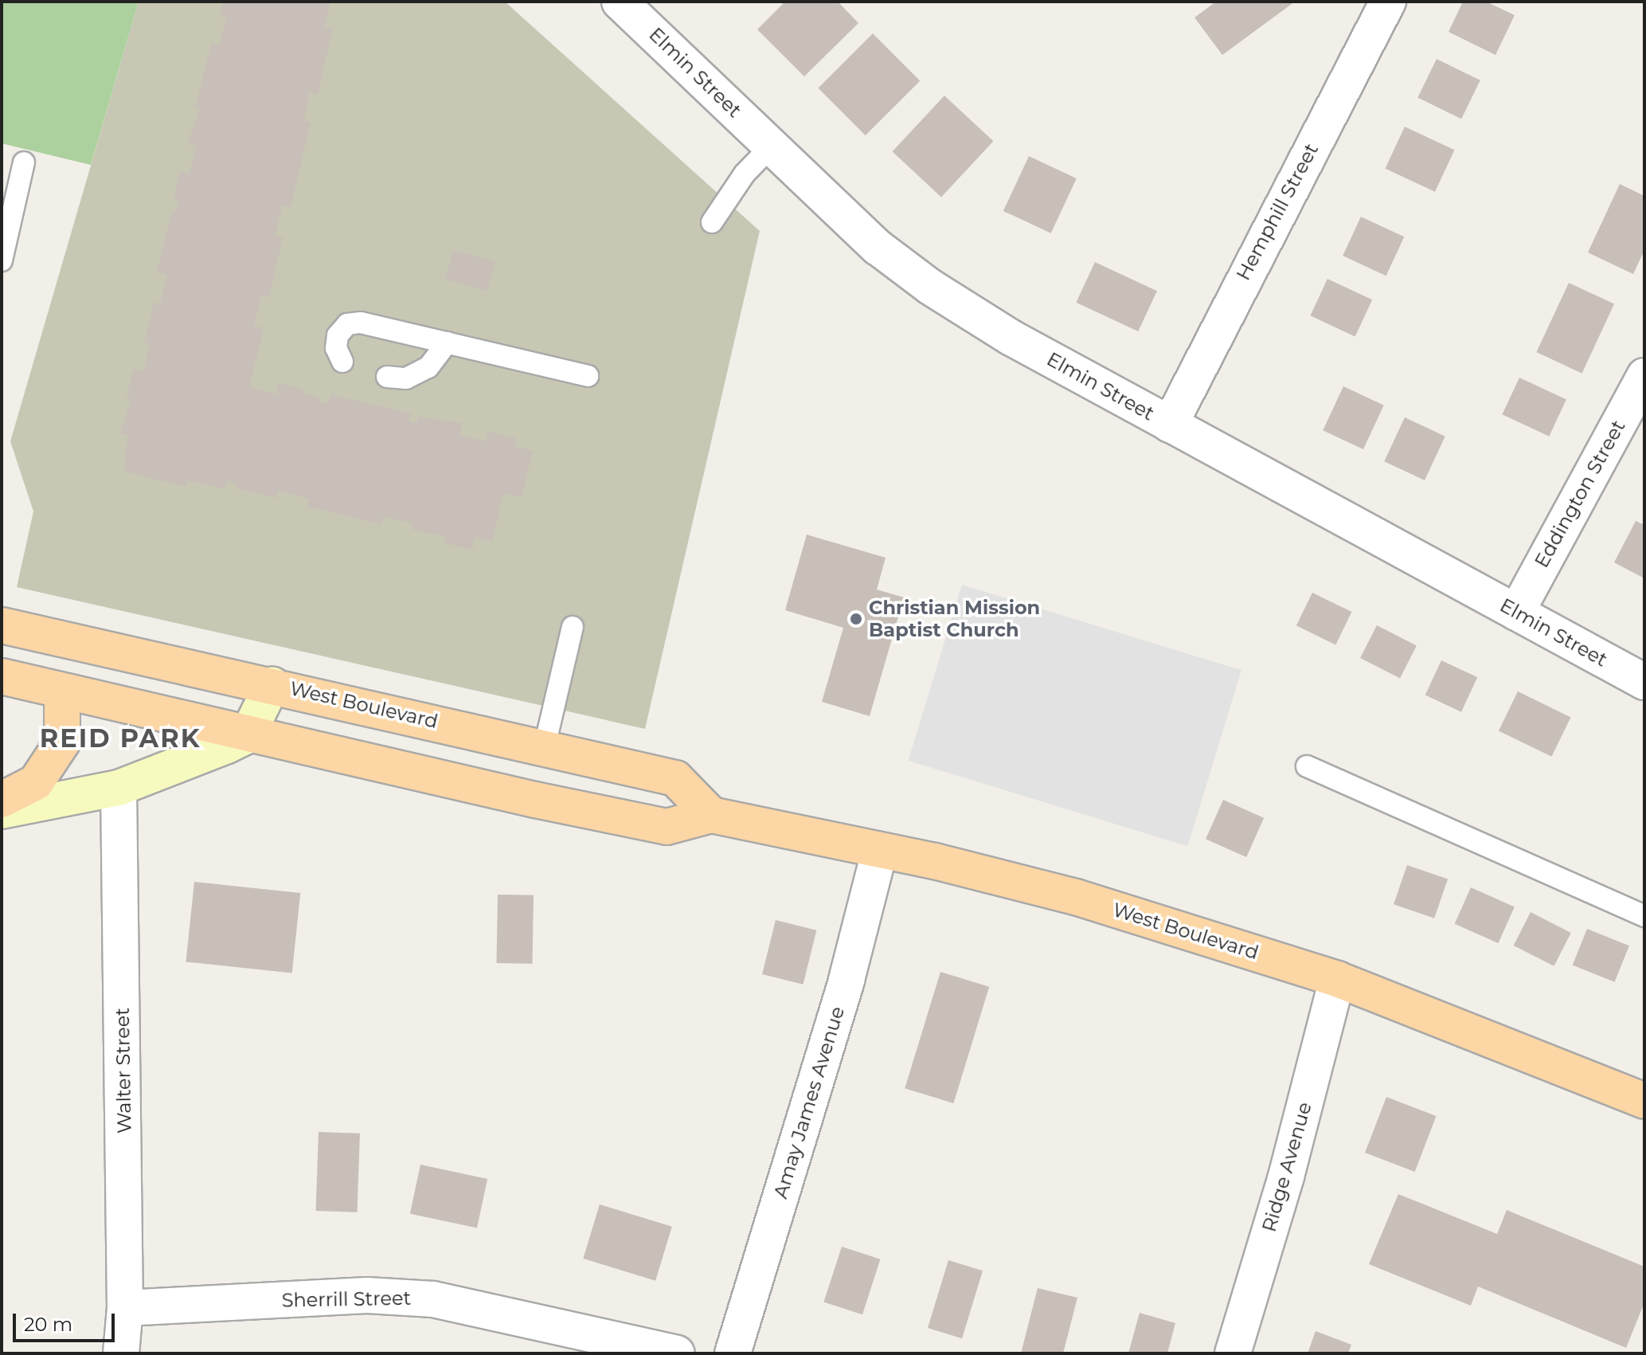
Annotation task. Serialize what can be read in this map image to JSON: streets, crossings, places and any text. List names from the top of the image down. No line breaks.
{"streets":{"main road":["West Boulevard"],"street":["Elmin Street","Hemphill Street","Eddington Street","Walter Street","Amay James Avenue","Ridge Avenue","Sherrill Street"]},"crossings":[["Elmin Street","Hemphill Street"],["Elmin Street","Eddington Street"],["West Boulevard","Amay James Avenue"],["West Boulevard","Ridge Avenue"],["Walter Street","Sherrill Street"]],"districts":["REID PARK"],"places":["Christian Mission Baptist Church"],"scale_bar":"20 m"}
